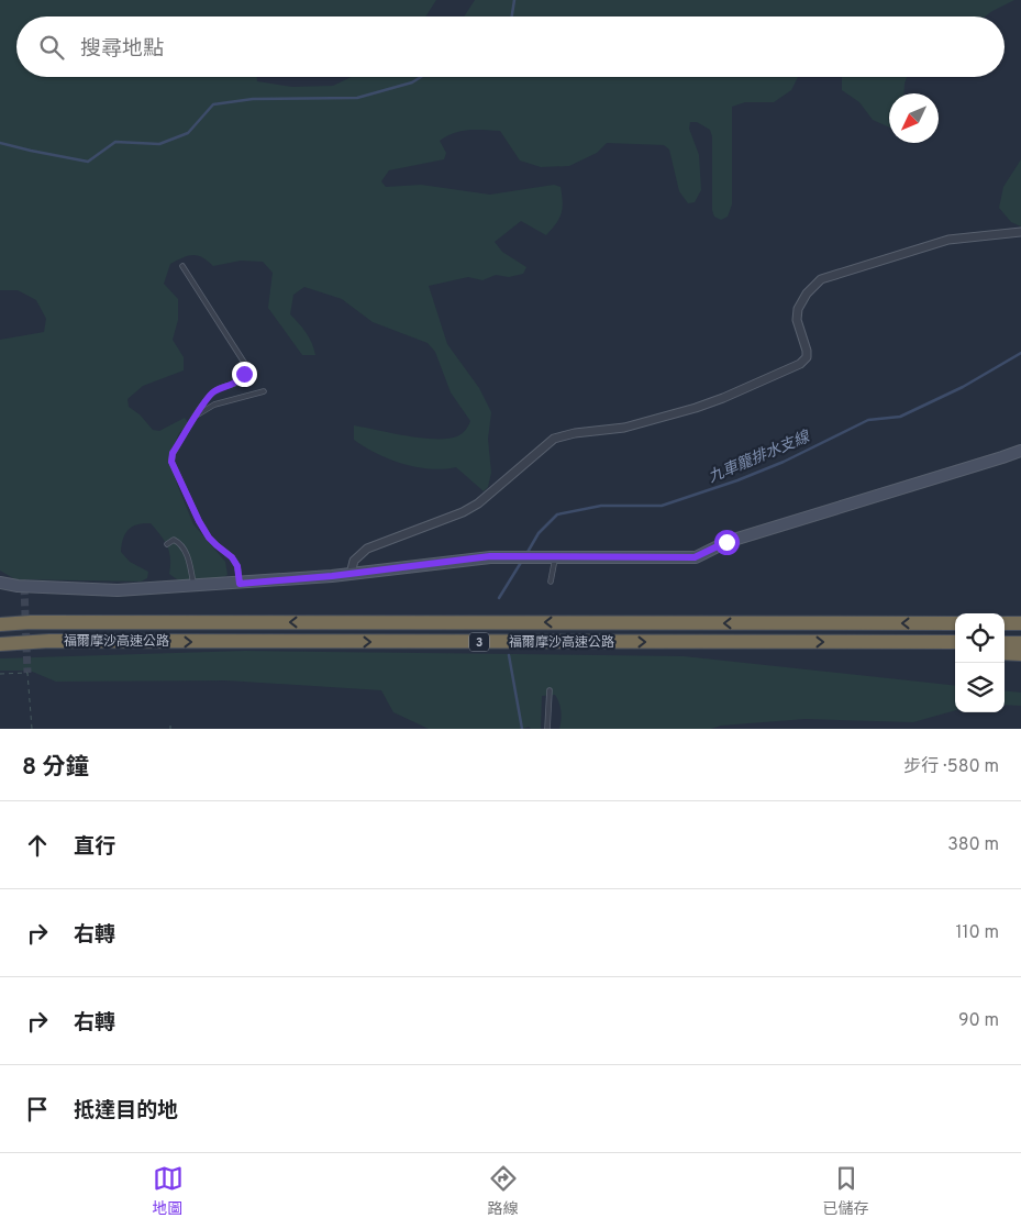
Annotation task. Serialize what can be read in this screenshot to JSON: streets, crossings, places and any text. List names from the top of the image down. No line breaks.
{"streets":{"highway":["福爾摩沙高速公路","3"]},"water":["九車籠排水支線"],"north":"bottom left","page":{"search":"搜尋地點","heading":["8 分鐘","步行 · 580 m"],"list":[["直行","380 m"],["右轉","110 m"],["右轉","90 m"],"抵達目的地"],"nav":["地圖","路線","已儲存"]}}
